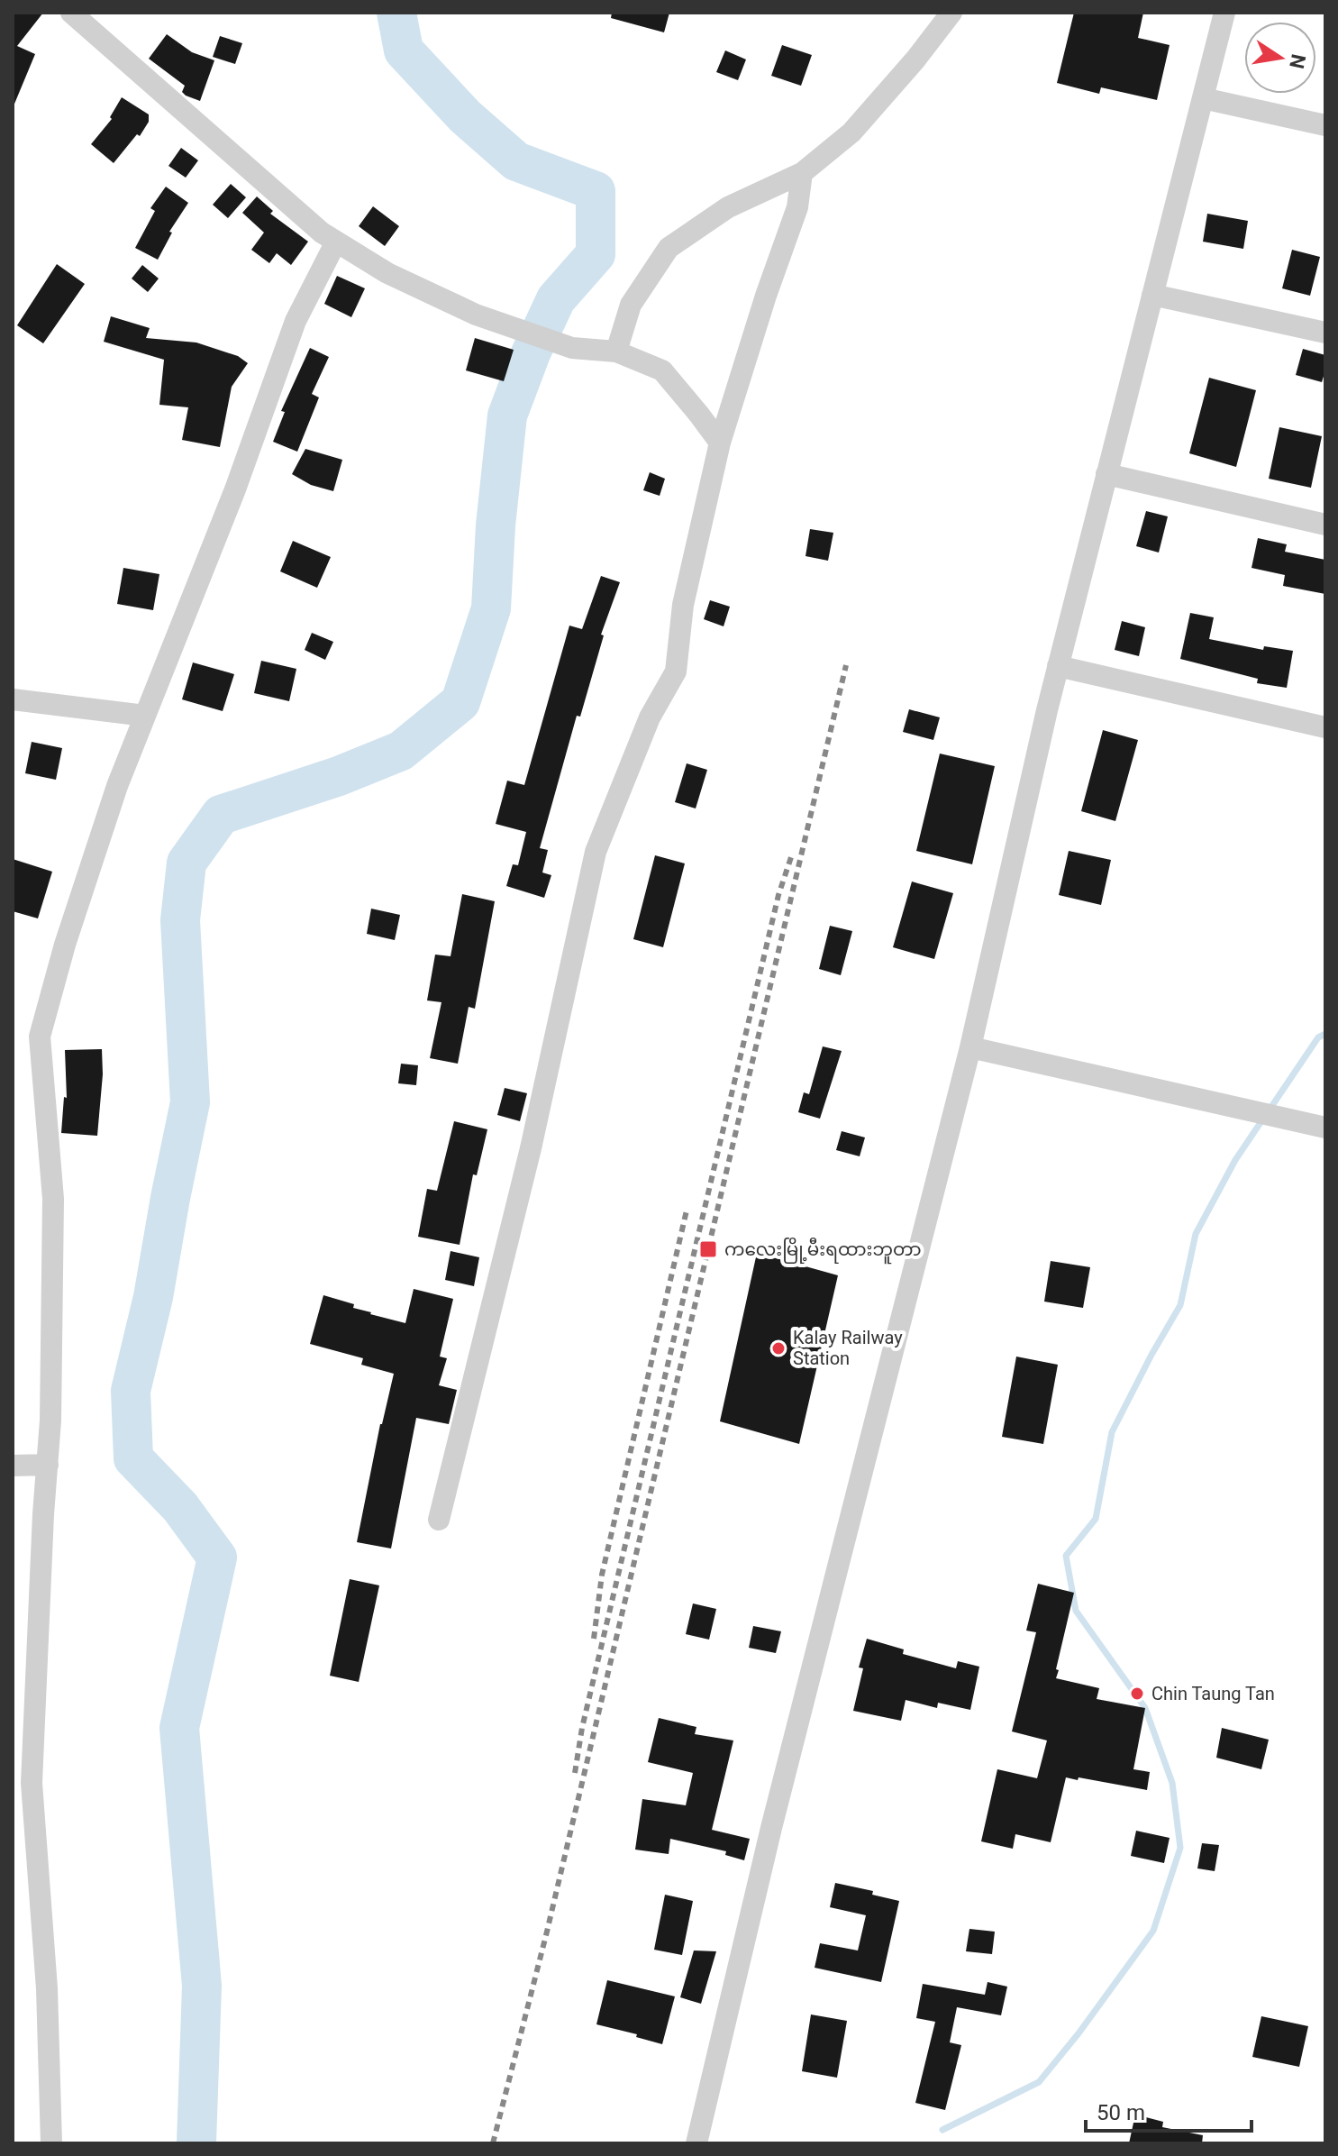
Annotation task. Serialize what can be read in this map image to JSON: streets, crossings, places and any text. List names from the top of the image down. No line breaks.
{"places":{"transit":["ကလေးမြို့မီးရထားဘူတာ"],"other":["Kalay Railway Station","Chin Taung Tan"]},"scale_bar":"50 m","north":"right"}
